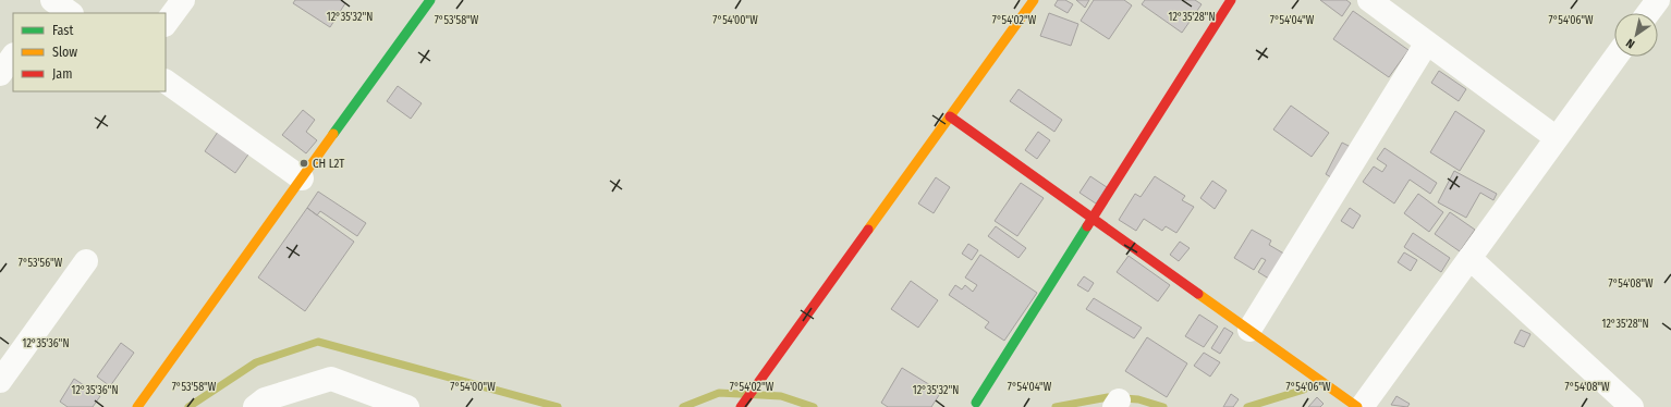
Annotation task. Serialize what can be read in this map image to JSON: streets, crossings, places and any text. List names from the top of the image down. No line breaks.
{"places":["CH L2T"],"legend":["Fast","Slow","Jam"],"north":"bottom left","coordinates":["12°35'32\"N","12°35'28\"N","7°53'58\"W","7°54'00\"W","7°54'02\"W","7°54'04\"W","7°54'06\"W","7°53'56\"W","7°54'08\"W","12°35'36\"N"]}
